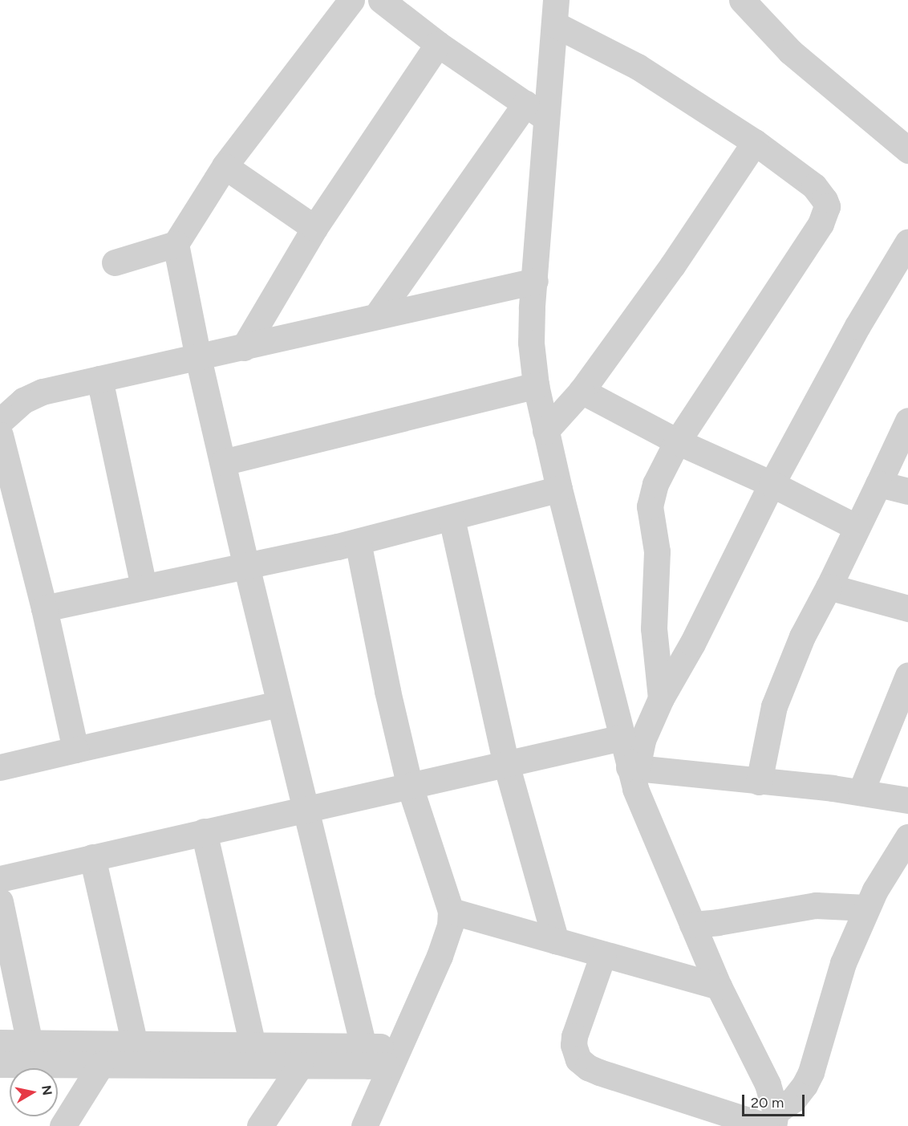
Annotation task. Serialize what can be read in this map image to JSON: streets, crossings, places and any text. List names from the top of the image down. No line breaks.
{"scale_bar":"20 m","north":"right"}
